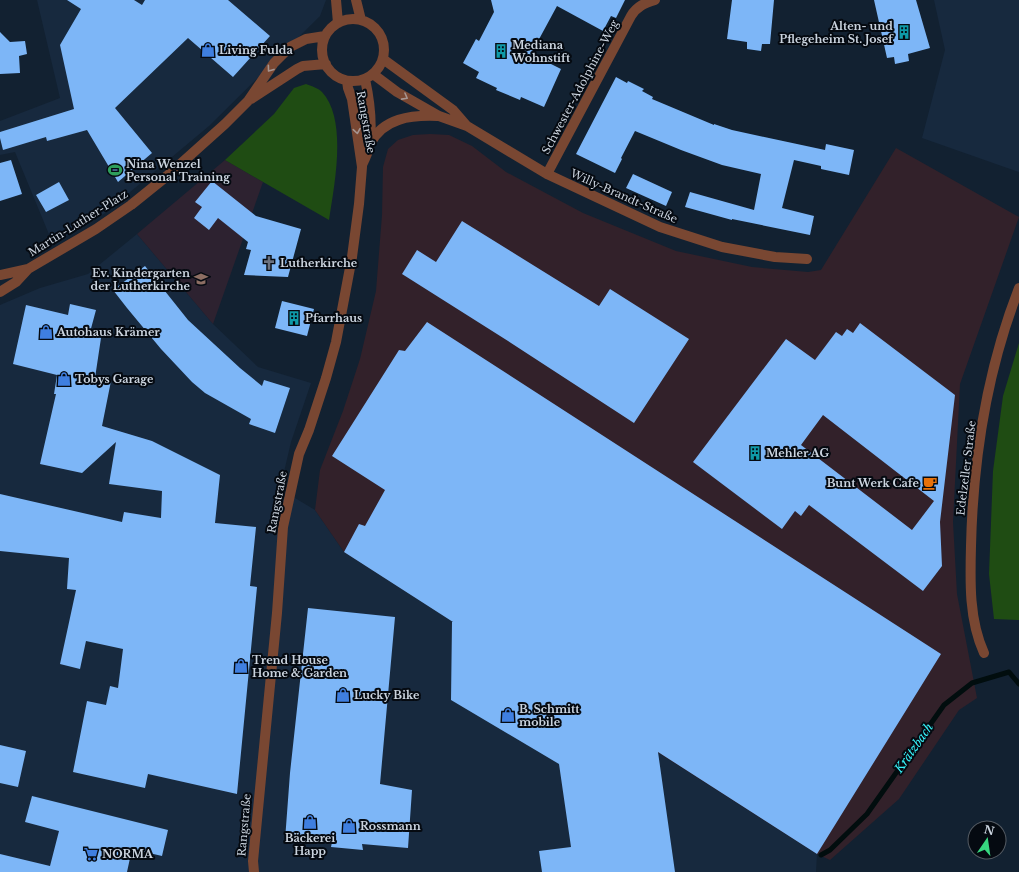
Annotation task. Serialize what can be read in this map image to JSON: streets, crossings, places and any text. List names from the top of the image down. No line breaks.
{"streets":{"street":["Schwester-Adolphine-Weg","Rangstraße","Willy-Brandt-Straße","Martin-Luther-Platz","Edelzeller Straße"]},"crossings":[["Schwester-Adolphine-Weg","Willy-Brandt-Straße"],["Rangstraße","Willy-Brandt-Straße"],["Rangstraße","Martin-Luther-Platz"],["Willy-Brandt-Straße","Martin-Luther-Platz"]],"water":["Krätzbach"],"places":{"building":["Alten- und Pflegeheim St. Josef","Mediana Wohnstift","Pfarrhaus","Mehler AG"],"shop":["Living Fulda","Autohaus Krämer","Tobys Garage","Trend House Home & Garden","Lucky Bike","B. Schmitt mobile","Bäckerei Happ","Rossmann"],"sports":["Nina Wenzel Personal Training"],"church":["Lutherkirche"],"school or university":["Ev. Kindergarten der Lutherkirche"],"cafe":["Bunt Werk Cafe"],"supermarket":["NORMA"]},"north":"top"}
